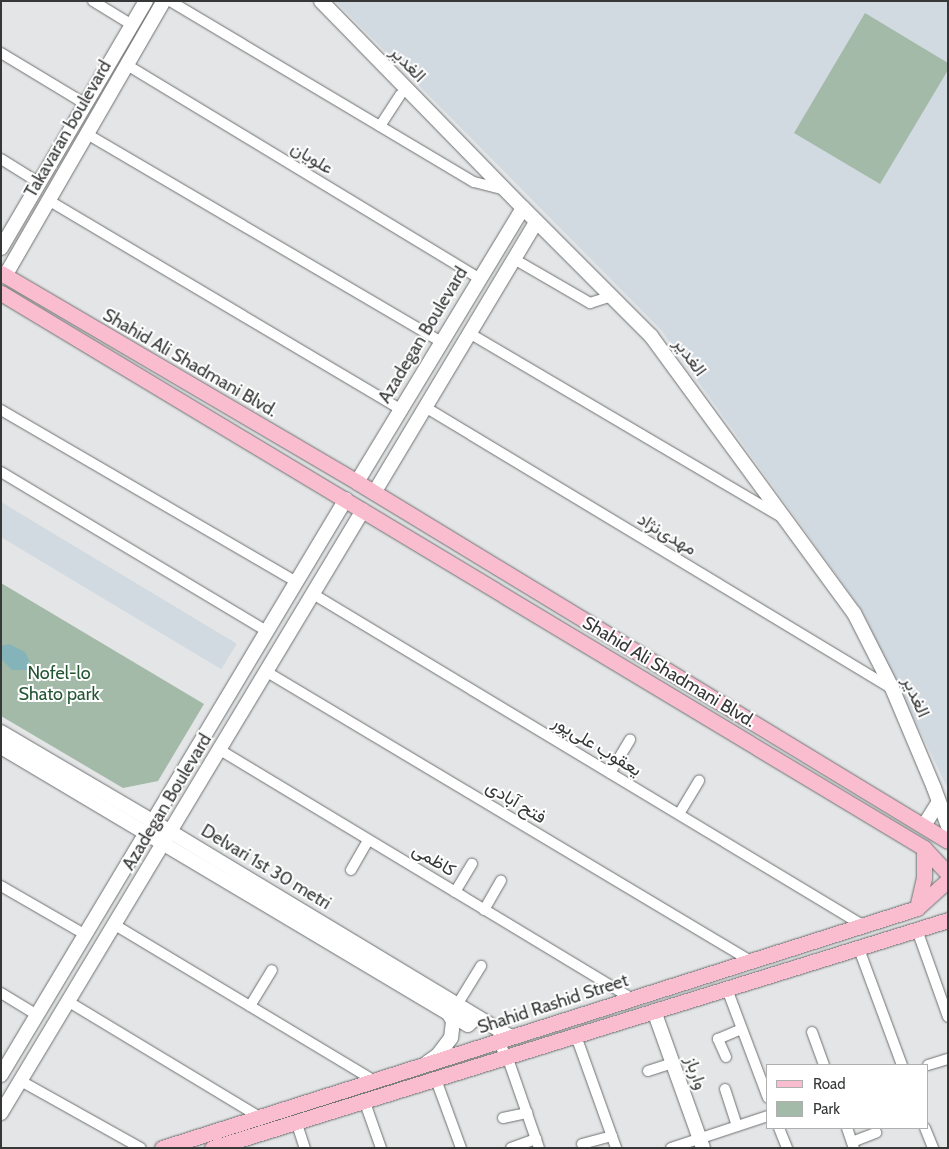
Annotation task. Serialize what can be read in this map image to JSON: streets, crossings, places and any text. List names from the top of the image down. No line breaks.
{"streets":{"main road":["الغدیر","Takavaran boulevard","Azadegan Boulevard","Shahid Ali Shadmani Blvd.","Delvari 1st 30 metri","Shahid Rashid Street","وارباز"],"street":["علویان","مهدی‌نژاد","یعقوب علی‌پور","فتح آبادی","کاظمی"]},"crossings":[["الغدیر","Azadegan Boulevard"],["الغدیر","Shahid Ali Shadmani Blvd."],["الغدیر","مهدی‌نژاد"],["Takavaran boulevard","علویان"],["Takavaran boulevard","Shahid Ali Shadmani Blvd."],["علویان","Azadegan Boulevard"],["Azadegan Boulevard","Shahid Ali Shadmani Blvd."],["Azadegan Boulevard","یعقوب علی‌پور"],["Azadegan Boulevard","فتح آبادی"],["Azadegan Boulevard","کاظمی"],["Azadegan Boulevard","Delvari 1st 30 metri"],["یعقوب علی‌پور","Shahid Rashid Street"],["فتح آبادی","Shahid Rashid Street"],["کاظمی","Shahid Rashid Street"],["Delvari 1st 30 metri","Shahid Rashid Street"],["Shahid Rashid Street","وارباز"]],"parks":["Nofel-lo Shato park"],"legend":["Road","Park"]}
